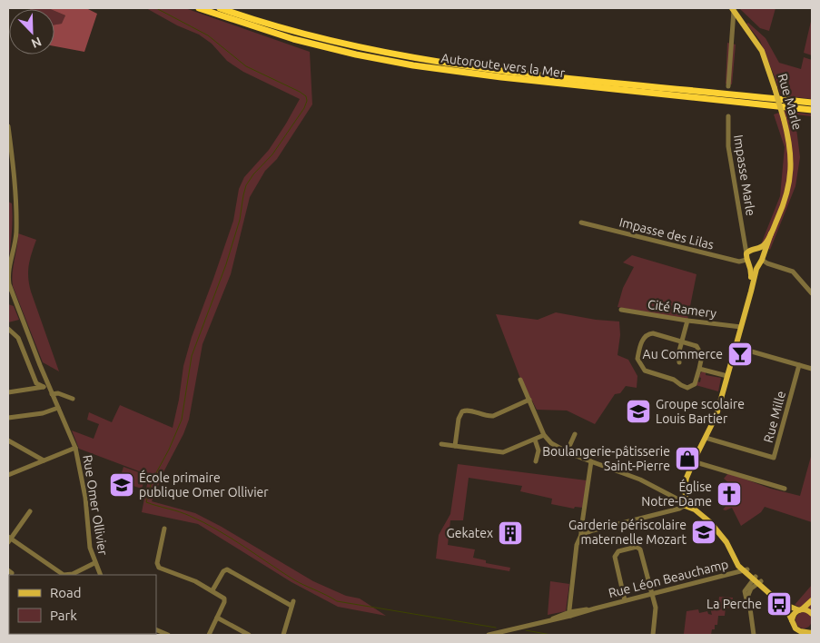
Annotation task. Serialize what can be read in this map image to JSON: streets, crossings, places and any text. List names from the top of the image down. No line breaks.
{"streets":{"highway":["Autoroute vers la Mer"],"main road":["Rue Marle"],"street":["Impasse Marle","Impasse des Lilas","Cité Ramery","Rue Mille","Rue Omer Ollivier","Rue Léon Beauchamp"]},"crossings":[["Rue Marle","Impasse Marle"],["Rue Marle","Impasse des Lilas"],["Rue Marle","Cité Ramery"],["Rue Marle","Rue Mille"],["Impasse Marle","Impasse des Lilas"]],"places":{"bar":["Au Commerce"],"school or university":["Groupe scolaire Louis Bartier","École primaire publique Omer Ollivier","Garderie périscolaire maternelle Mozart"],"shop":["Boulangerie-pâtisserie Saint-Pierre"],"church":["Église Notre-Dame"],"building":["Gekatex"],"bus stop":["La Perche"]},"legend":["Road","Park"],"north":"bottom right"}
